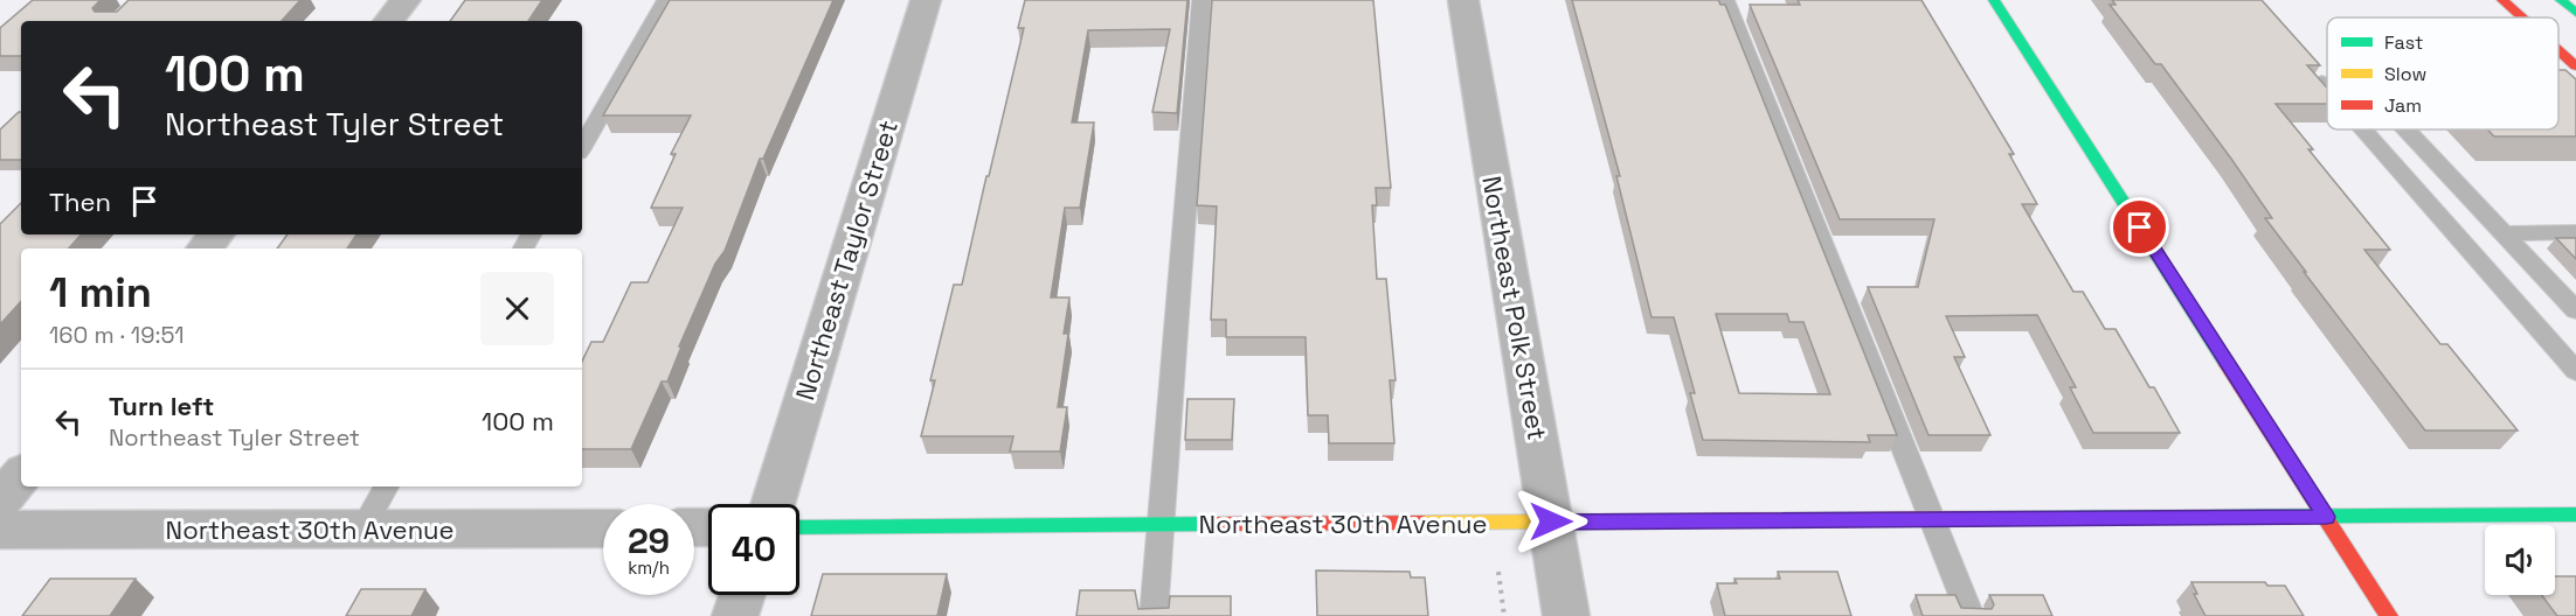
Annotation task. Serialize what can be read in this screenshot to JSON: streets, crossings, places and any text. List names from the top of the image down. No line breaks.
{"streets":{"street":["Northeast Taylor Street","Northeast Polk Street","Northeast 30th Avenue"]},"crossings":[["Northeast Polk Street","Northeast 30th Avenue"]],"legend":["Fast","Slow","Jam"],"page":{"turn":["100 m","Northeast Tyler Street"],"then":"Then","heading":["1 min","160 m · 19:51"],"list":[{"name":"Turn left","note":"Northeast Tyler Street","value":"100 m"}],"speed":"29 km/h","limit":"40"}}
